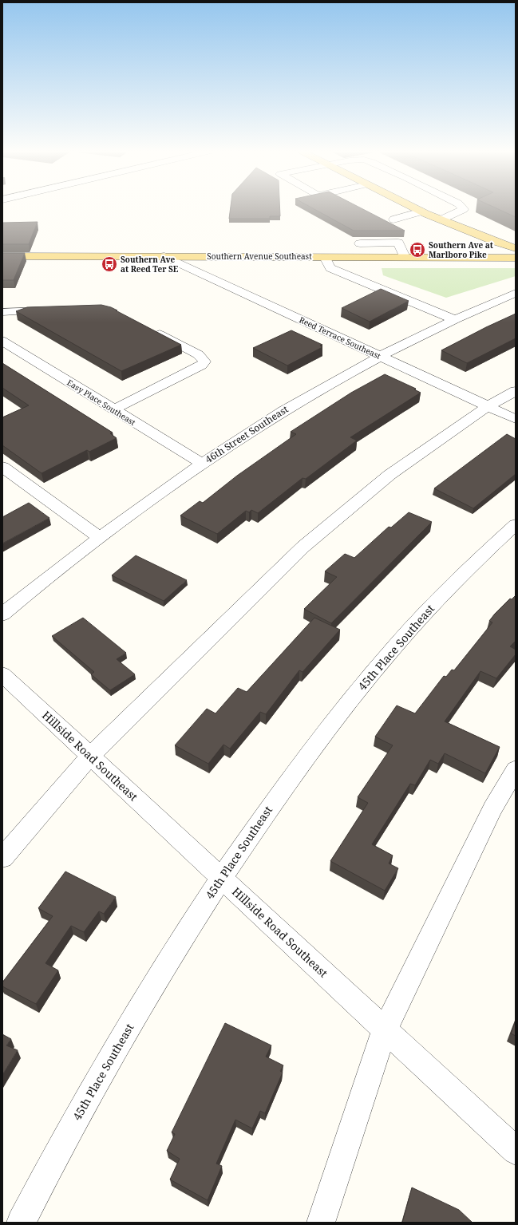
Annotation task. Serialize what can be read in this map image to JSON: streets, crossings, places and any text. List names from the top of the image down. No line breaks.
{"streets":{"main road":["Southern Avenue Southeast"],"street":["Reed Terrace Southeast","Easy Place Southeast","46th Street Southeast","45th Place Southeast","Hillside Road Southeast"]},"crossings":[["Southern Avenue Southeast","Reed Terrace Southeast"],["Reed Terrace Southeast","46th Street Southeast"],["Easy Place Southeast","46th Street Southeast"],["45th Place Southeast","Hillside Road Southeast"]],"places":{"bus stop":["Southern Ave at Marlboro Pike","Southern Ave at Reed Ter SE"]}}
